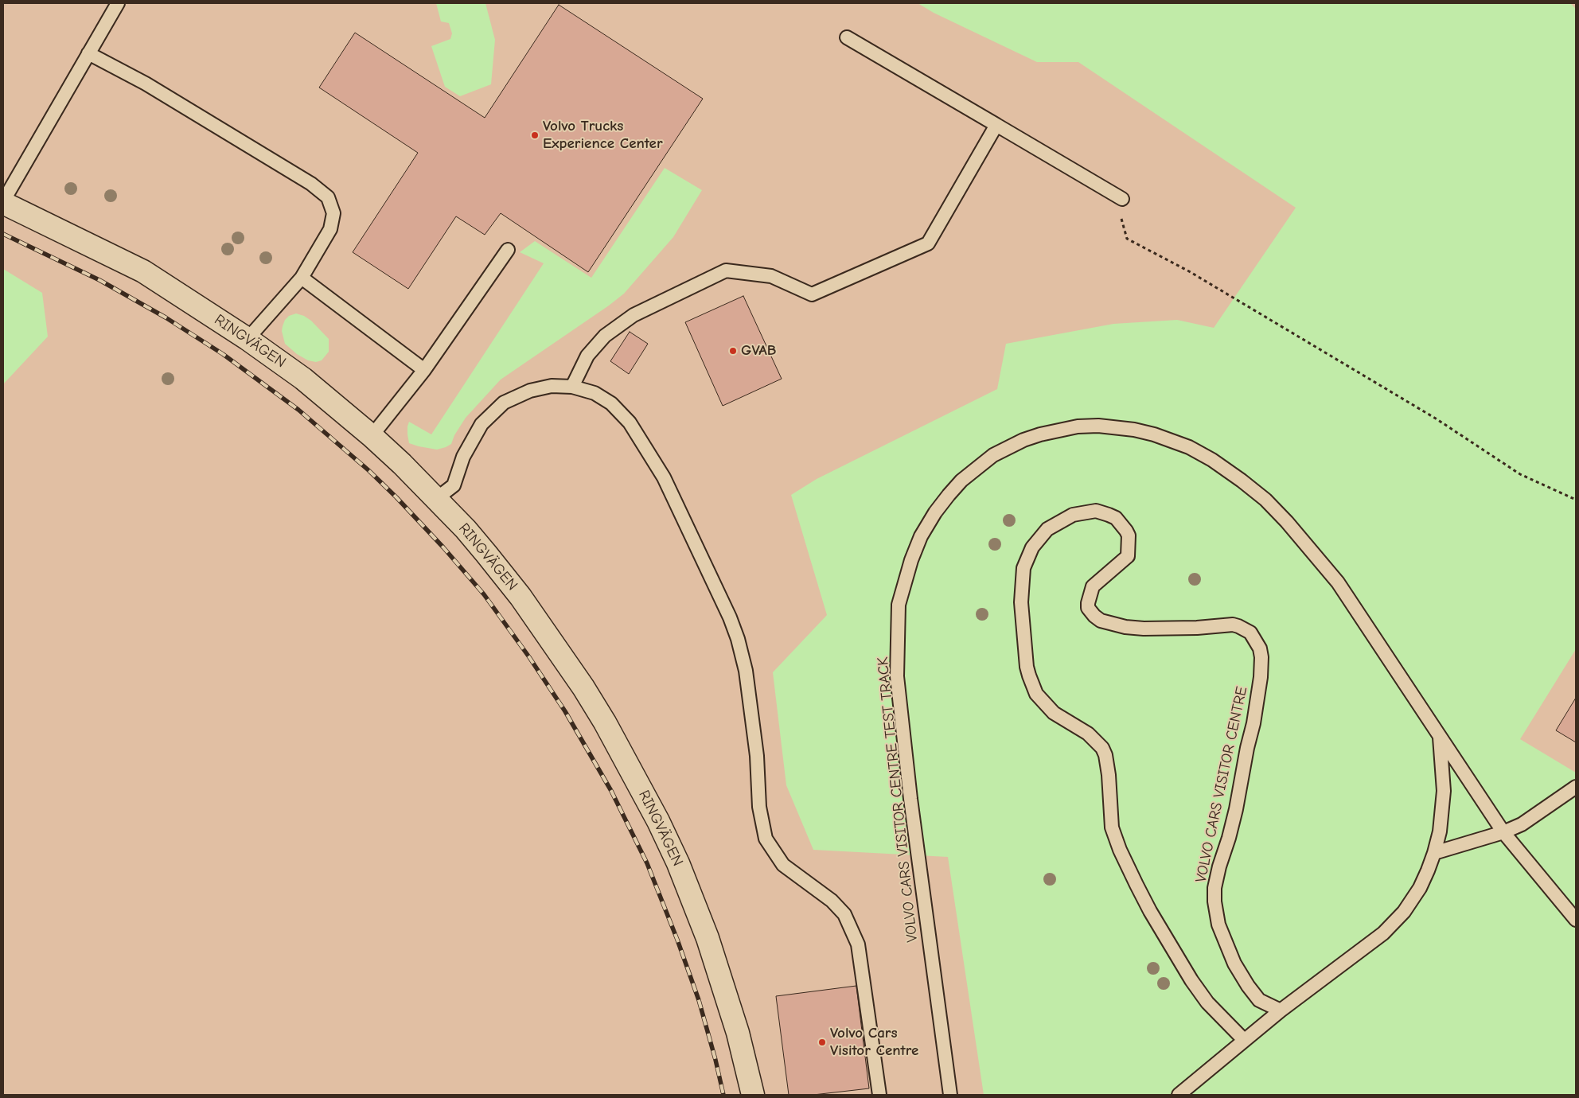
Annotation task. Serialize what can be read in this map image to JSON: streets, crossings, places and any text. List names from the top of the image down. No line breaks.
{"streets":{"street":["RINGVÄGEN"],"lane":["VOLVO CARS VISITOR CENTRE","VOLVO CARS VISITOR CENTRE TEST TRACK"]},"places":["Volvo Trucks Experience Center","GVAB","Volvo Cars Visitor Centre"]}
